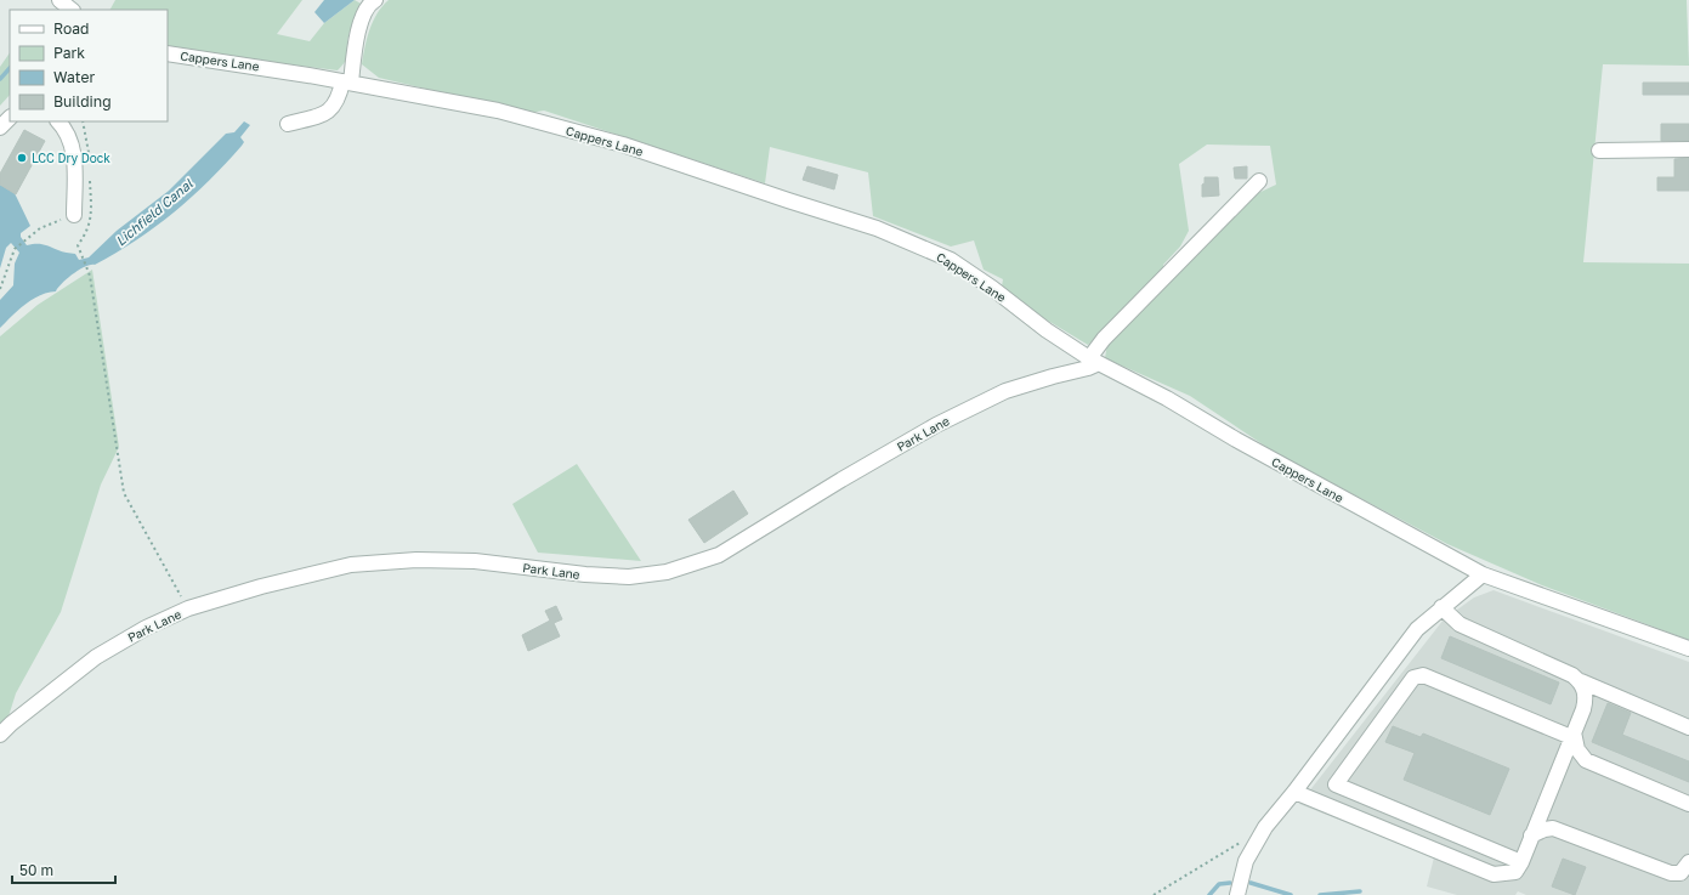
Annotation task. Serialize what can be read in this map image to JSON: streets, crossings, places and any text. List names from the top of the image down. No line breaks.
{"streets":{"street":["Cappers Lane","Park Lane"]},"crossings":[["Cappers Lane","Park Lane"]],"water":["Lichfield Canal"],"places":["LCC Dry Dock"],"legend":["Road","Park","Water","Building"],"scale_bar":"50 m"}
